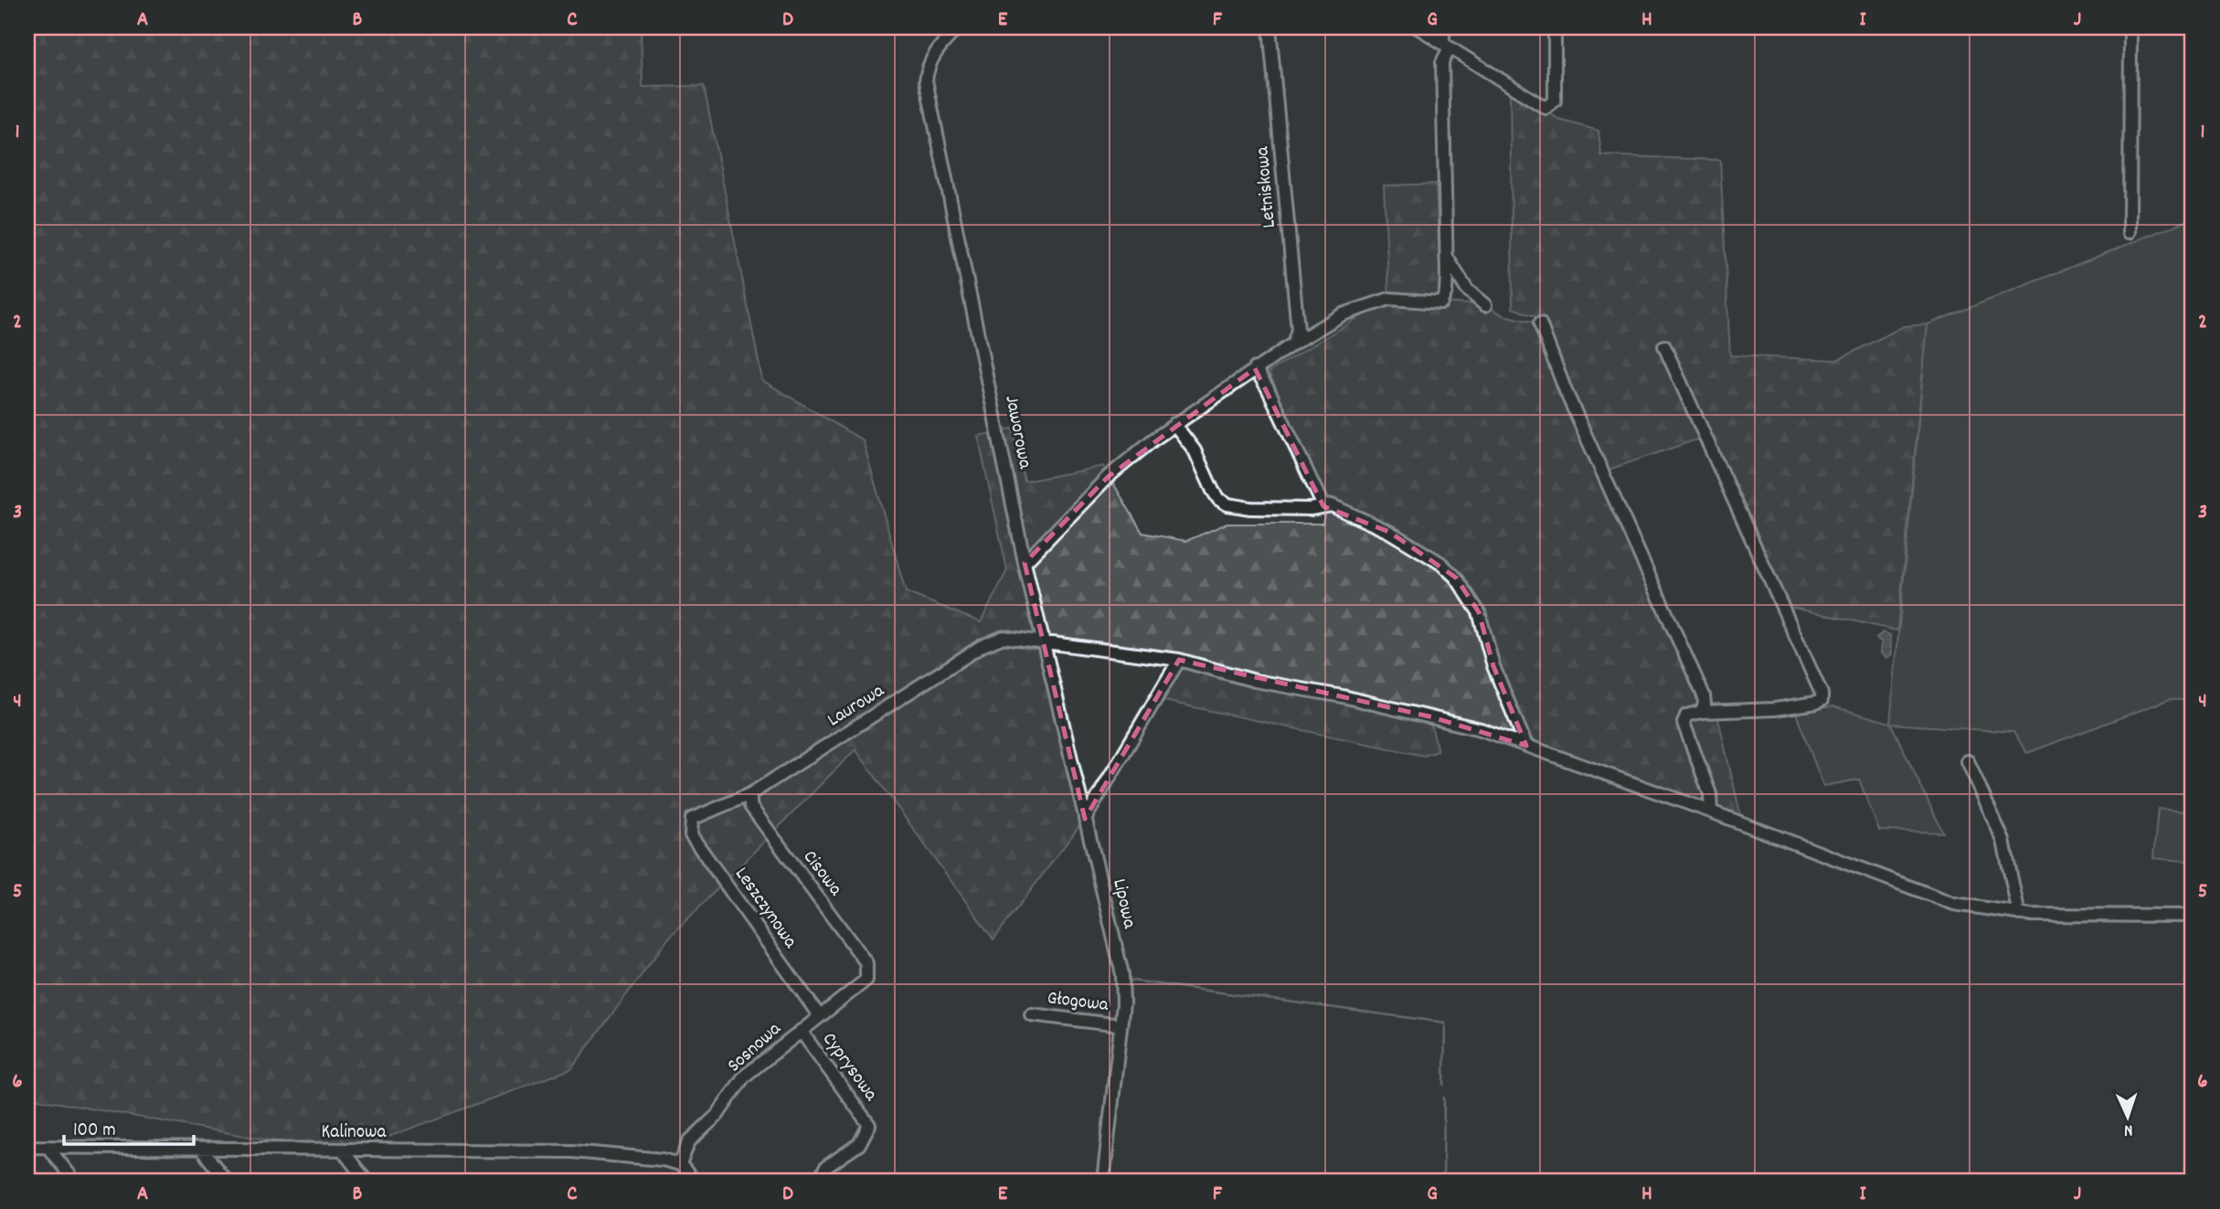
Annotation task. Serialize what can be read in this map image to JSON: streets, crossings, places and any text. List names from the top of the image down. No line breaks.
{"streets":{"street":["Letniskowa","Jaworowa","Laurowa","Cisowa","Lipowa","Leszczynowa","Głogowa","Sosnowa","Cyprysowa","Kalinowa"]},"crossings":[["Jaworowa","Laurowa"],["Jaworowa","Lipowa"],["Laurowa","Cisowa"],["Laurowa","Leszczynowa"],["Cisowa","Sosnowa"],["Lipowa","Głogowa"],["Leszczynowa","Sosnowa"],["Sosnowa","Cyprysowa"],["Sosnowa","Kalinowa"]],"scale_bar":"100 m","north":"bottom","grid":{"columns":["A","B","C","D","E","F","G","H","I","J"],"rows":["1","2","3","4","5","6"]}}
